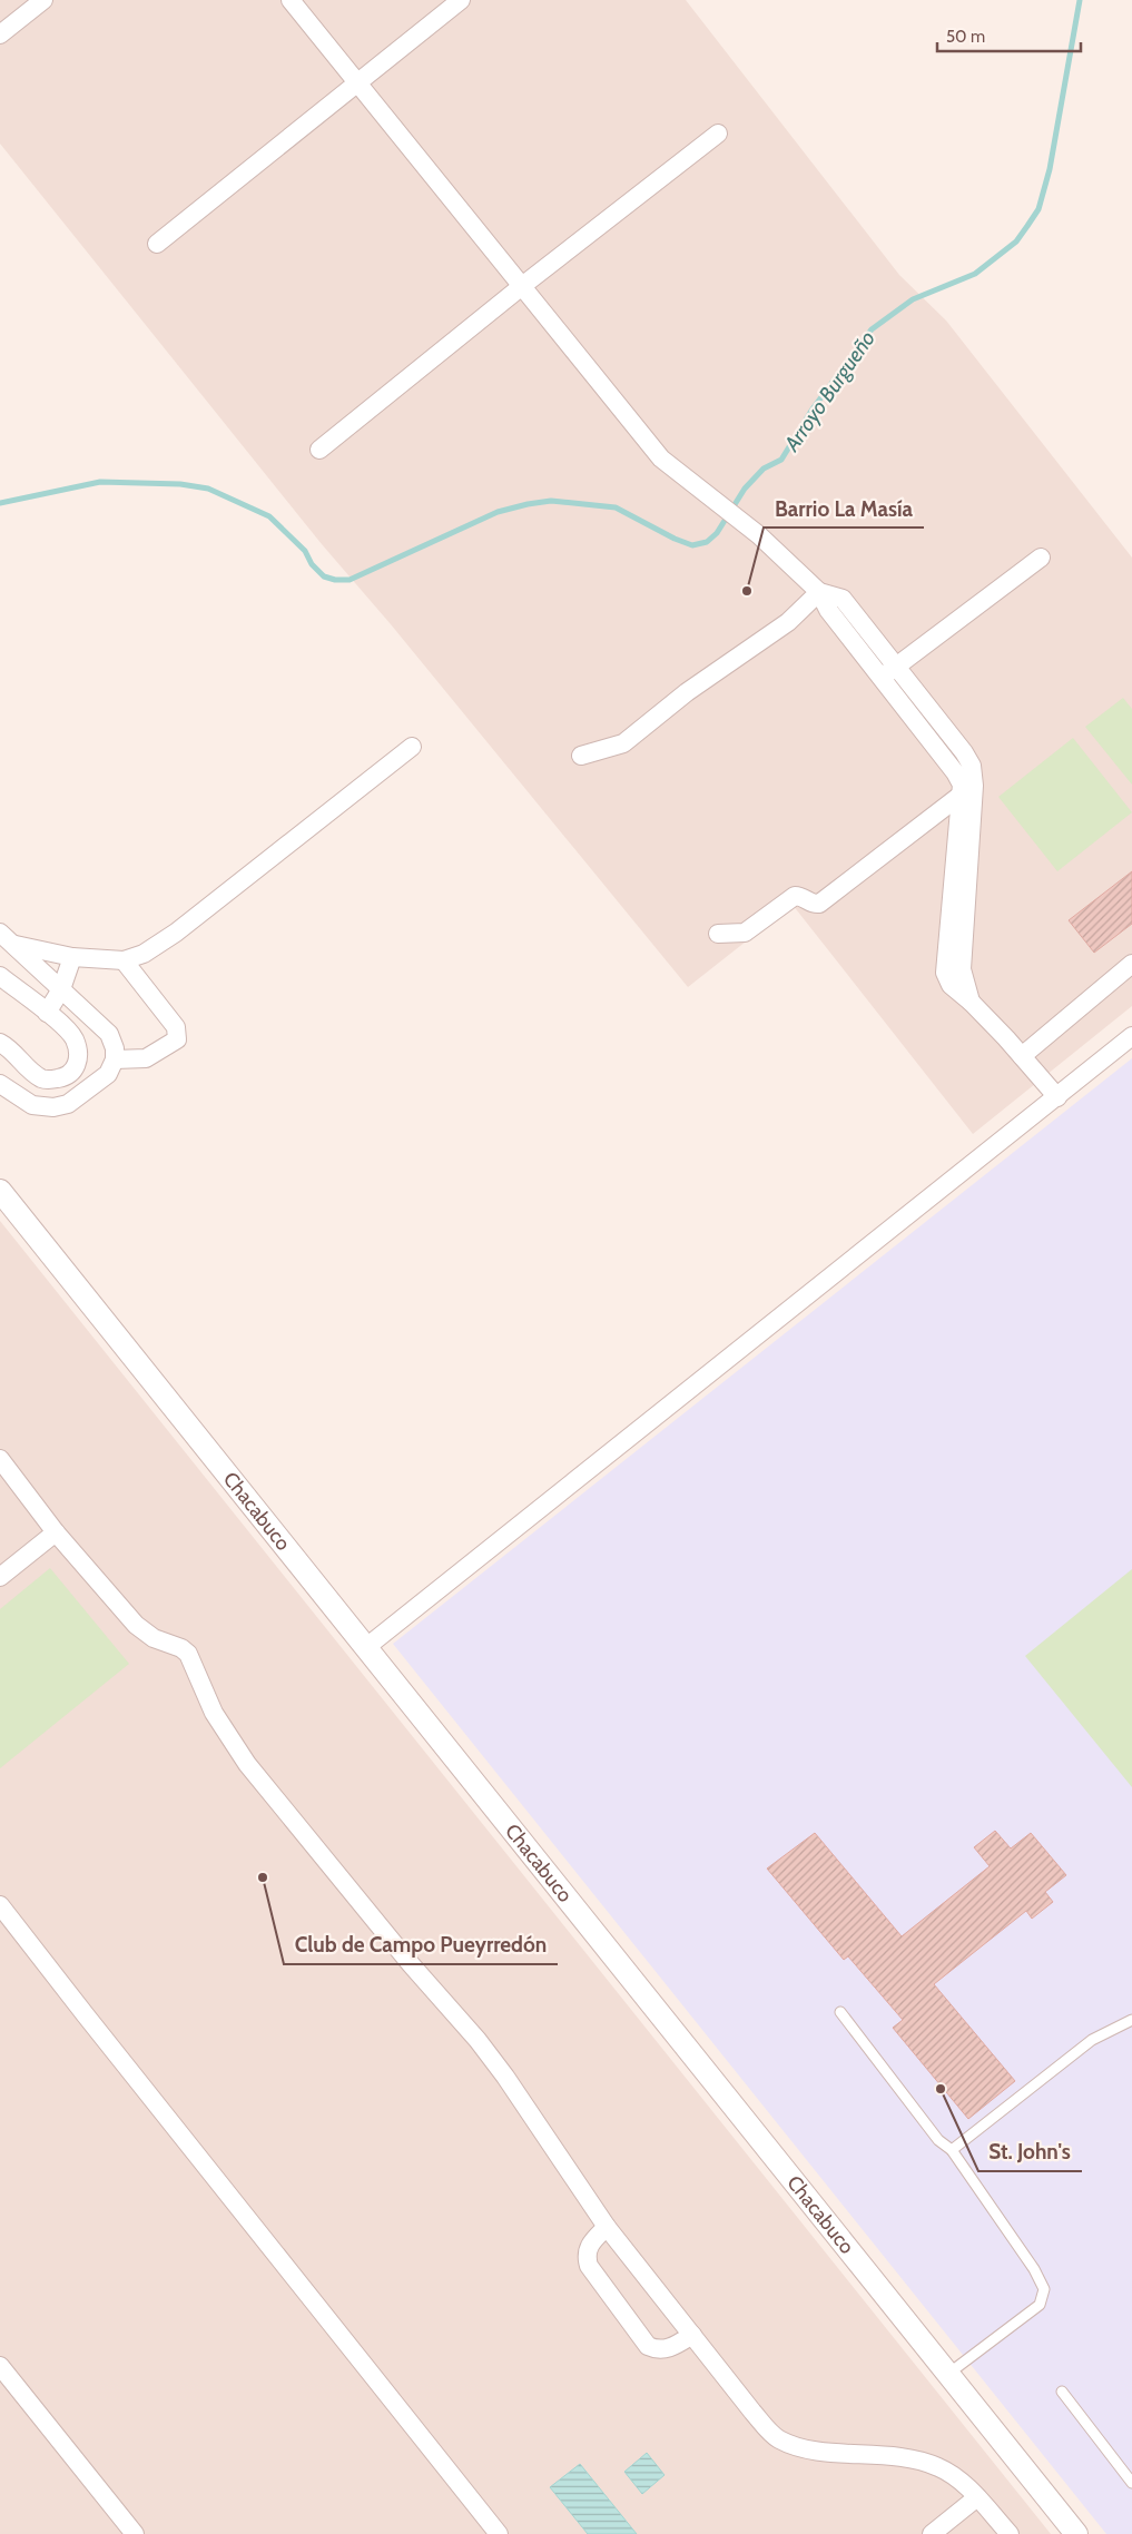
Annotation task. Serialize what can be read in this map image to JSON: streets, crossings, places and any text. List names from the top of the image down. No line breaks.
{"streets":{"street":["Chacabuco"]},"water":["Arroyo Burgueño"],"places":["Barrio La Masía","Club de Campo Pueyrredón","St. John's"],"scale_bar":"50 m"}
